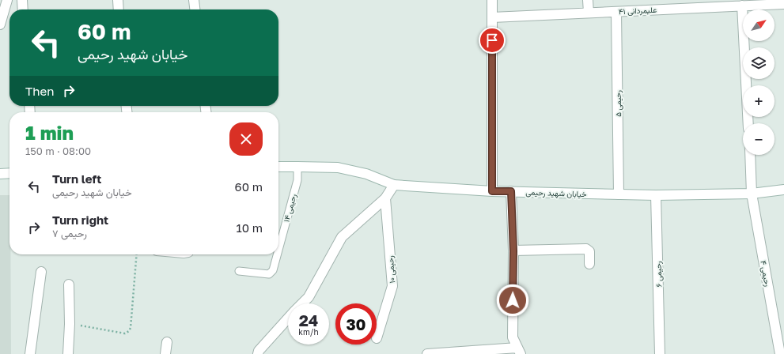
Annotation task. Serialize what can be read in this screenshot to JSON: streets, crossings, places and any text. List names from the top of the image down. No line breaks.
{"streets":{"street":["علیمردانی ۴۱","رحیمی ۵","خیابان شهید رحیمی","رحیمی ۱۰","رحیمی ۴","رحیمی ۶"],"lane":["رحیمی ۱۴"]},"crossings":[["علیمردانی ۴۱","رحیمی ۵"],["رحیمی ۵","خیابان شهید رحیمی"],["خیابان شهید رحیمی","رحیمی ۱۴"],["خیابان شهید رحیمی","رحیمی ۴"],["خیابان شهید رحیمی","رحیمی ۶"]],"north":"top right","page":{"map_buttons":["+","−"],"turn":["60 m","خیابان شهید رحیمی"],"then":"Then","heading":["1 min","150 m · 08:00"],"list":[{"name":"Turn left","note":"خیابان شهید رحیمی","value":"60 m"},{"name":"Turn right","note":"رحیمی ۷","value":"10 m"}],"speed":"24 km/h","limit":"30"}}
